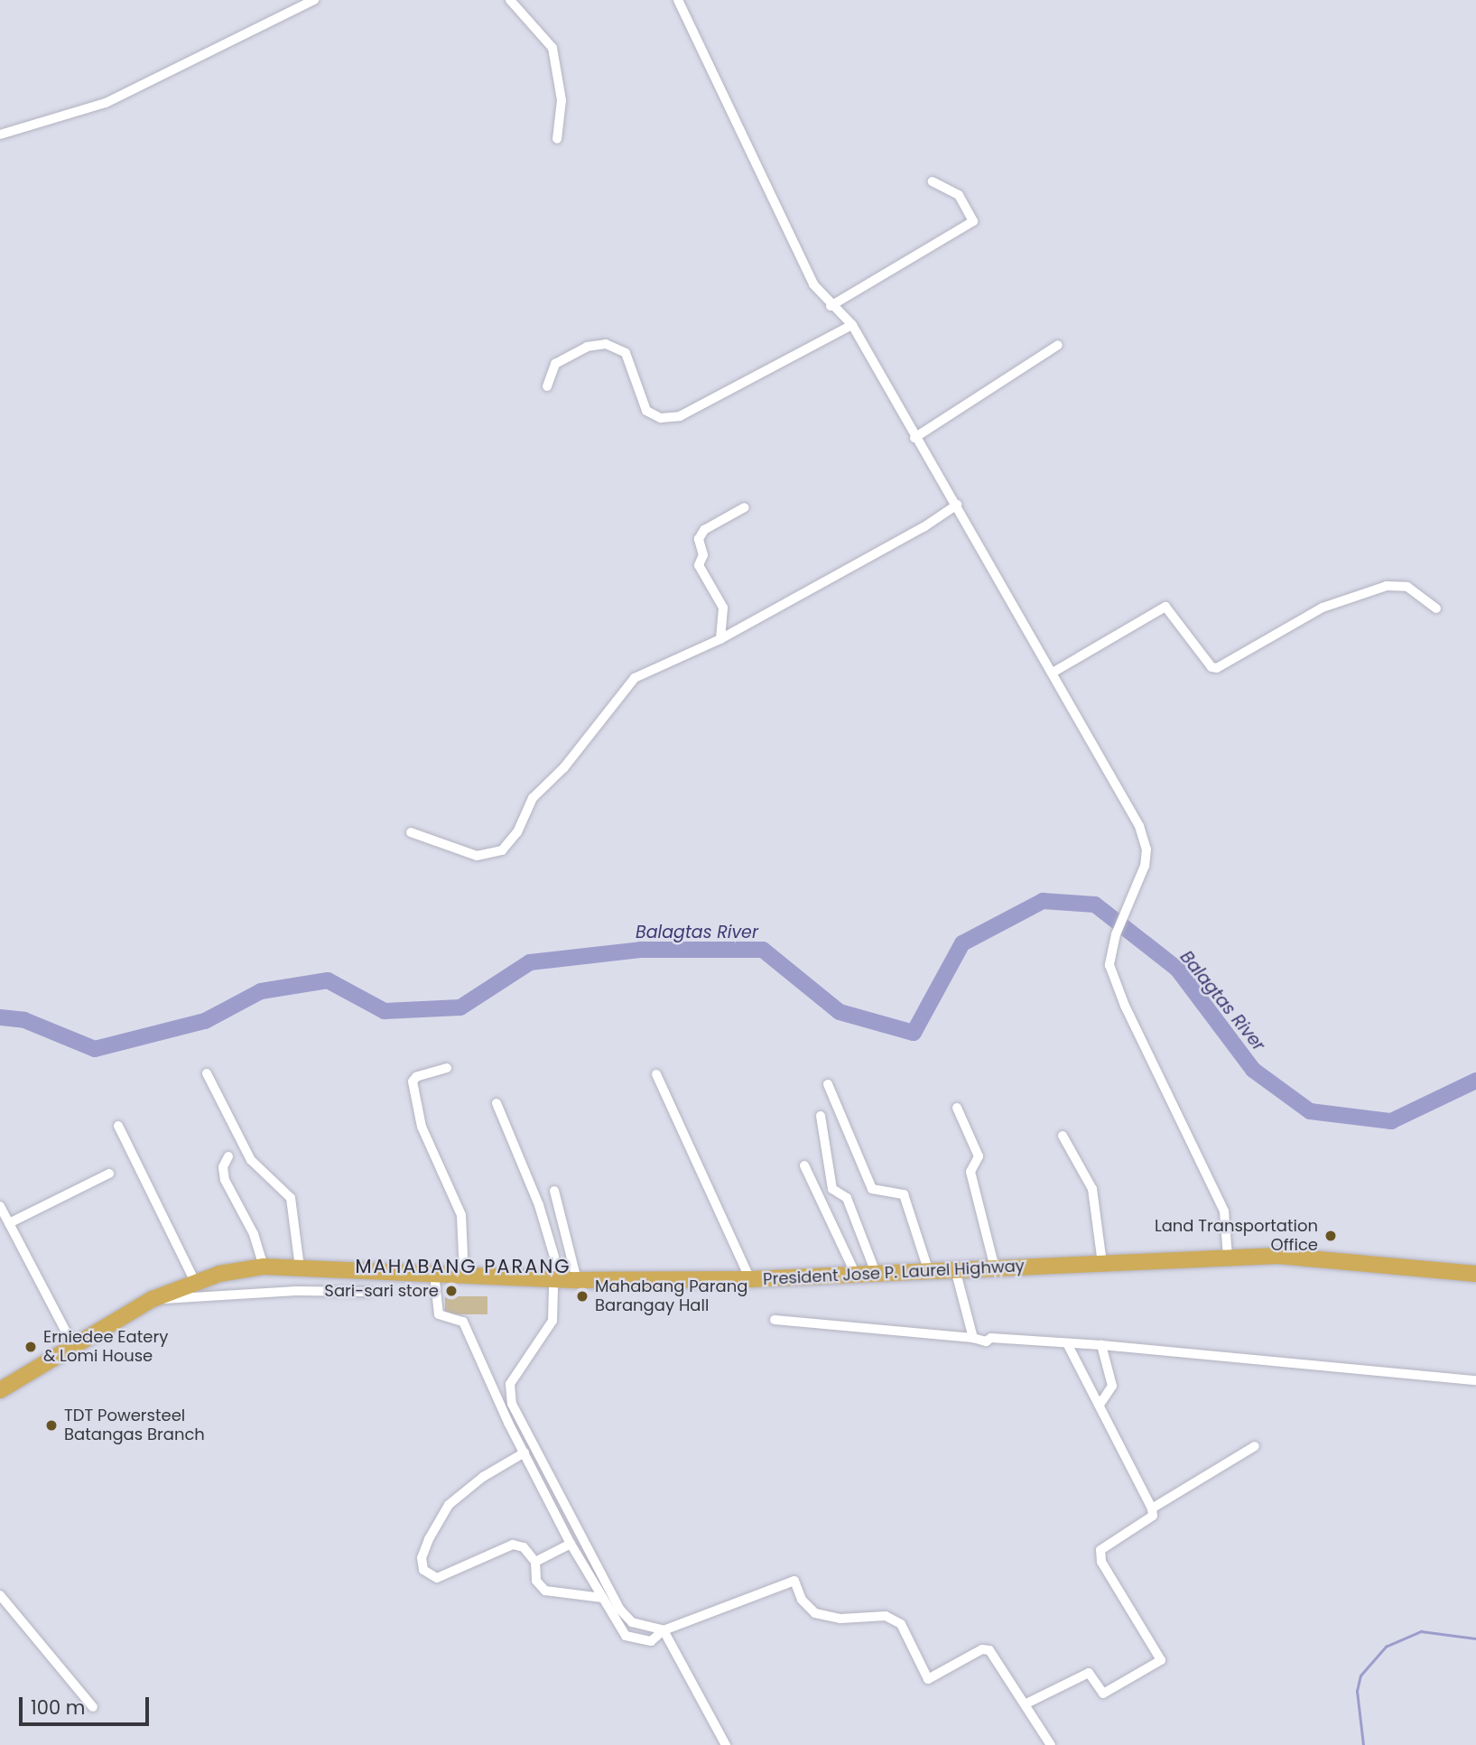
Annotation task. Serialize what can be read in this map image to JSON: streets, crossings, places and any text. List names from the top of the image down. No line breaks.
{"streets":{"highway":["President Jose P. Laurel Highway"]},"districts":["MAHABANG PARANG"],"water":["Balagtas River"],"places":["Land Transportation Office","Sari-sari store","Mahabang Parang Barangay Hall","Erniedee Eatery & Lomi House","TDT Powersteel Batangas Branch"],"scale_bar":"100 m"}
